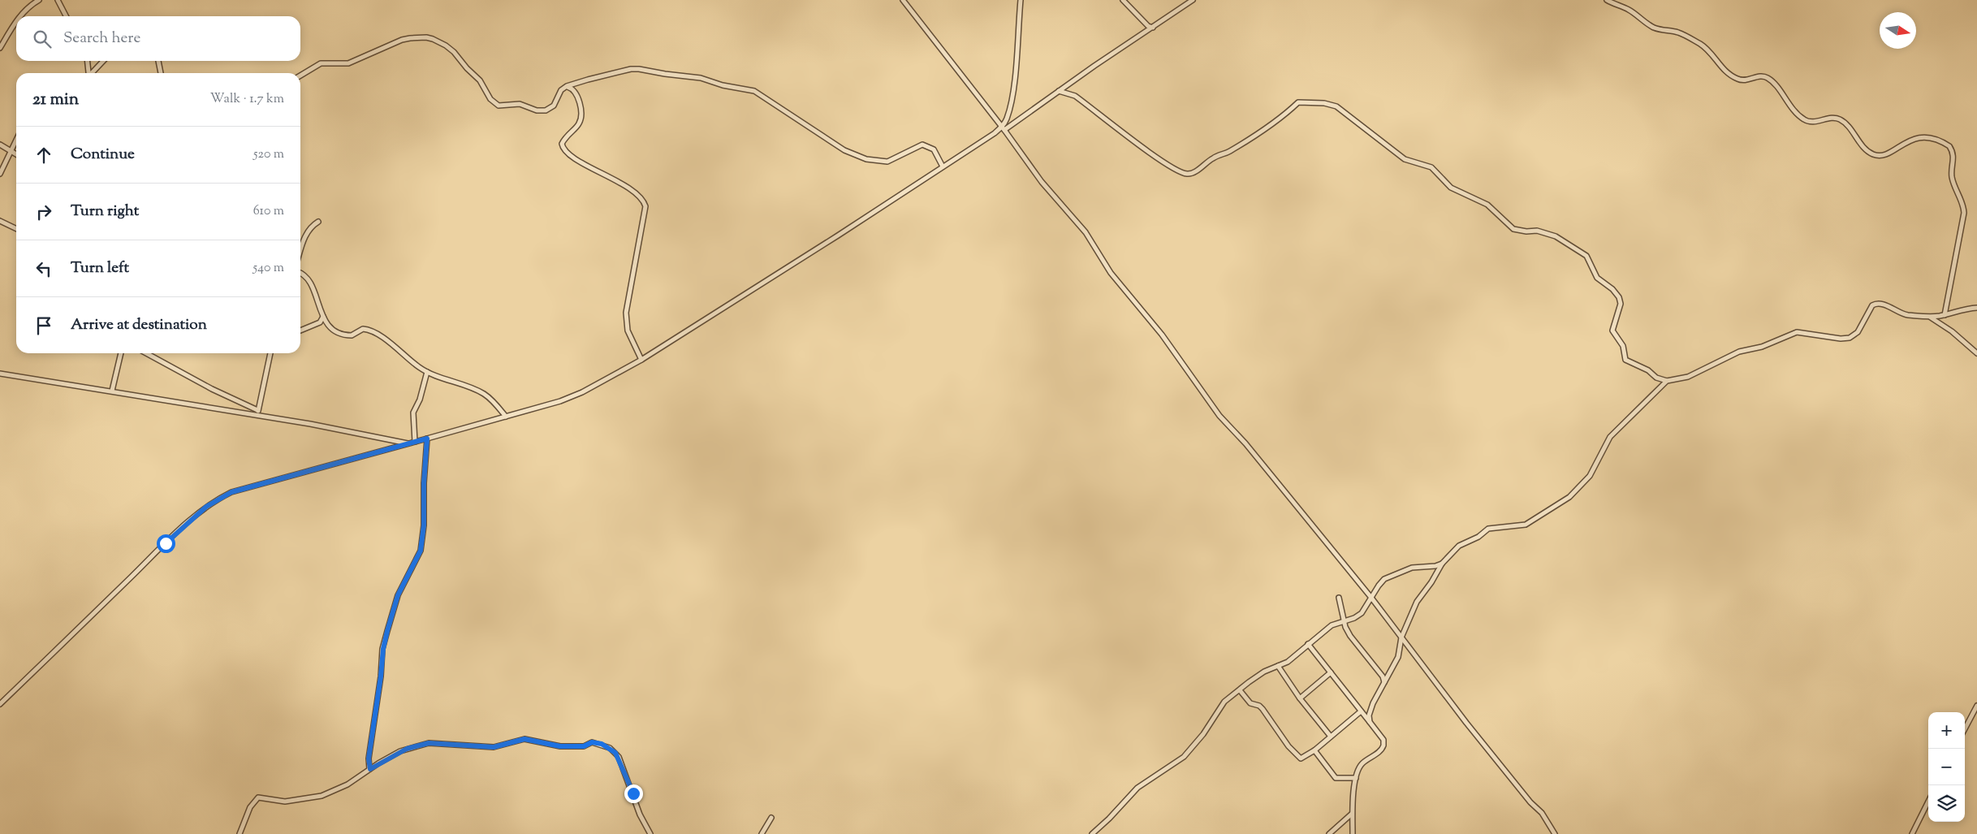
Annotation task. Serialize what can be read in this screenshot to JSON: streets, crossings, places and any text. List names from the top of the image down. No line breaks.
{"north":"right","page":{"search":"Search here","heading":["21 min","Walk · 1.7 km"],"list":[["Continue","520 m"],["Turn right","610 m"],["Turn left","540 m"],"Arrive at destination"],"map_buttons":["+","−"]}}
